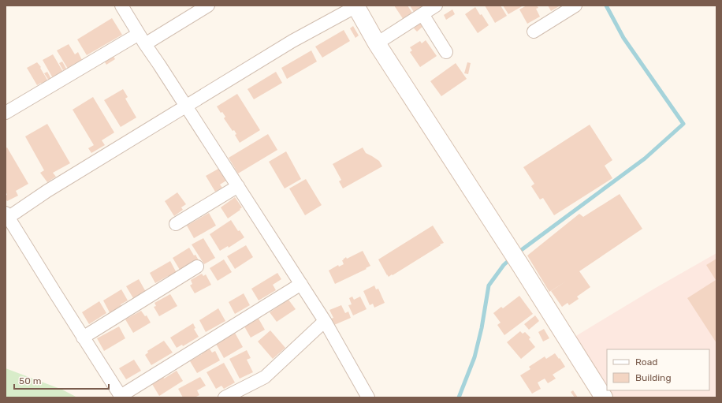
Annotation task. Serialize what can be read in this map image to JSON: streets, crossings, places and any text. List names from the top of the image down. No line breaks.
{"legend":["Road","Building"],"scale_bar":"50 m"}
